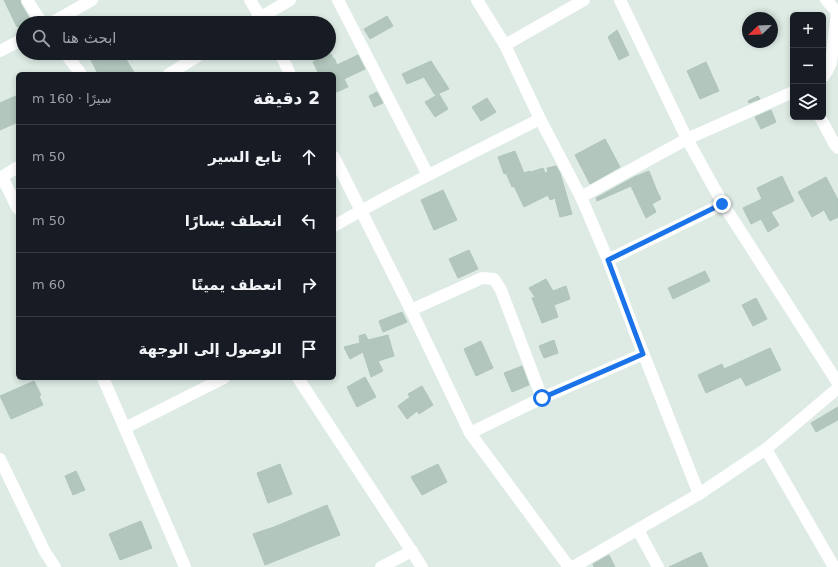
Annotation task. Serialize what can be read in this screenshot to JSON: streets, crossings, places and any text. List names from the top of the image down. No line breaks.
{"north":"bottom left","page":{"map_buttons":["+","−"],"search":"ابحث هنا","heading":["2 دقيقة","سيرًا · 160 m"],"list":[["تابع السير","50 m"],["انعطف يسارًا","50 m"],["انعطف يمينًا","60 m"],"الوصول إلى الوجهة"]}}
